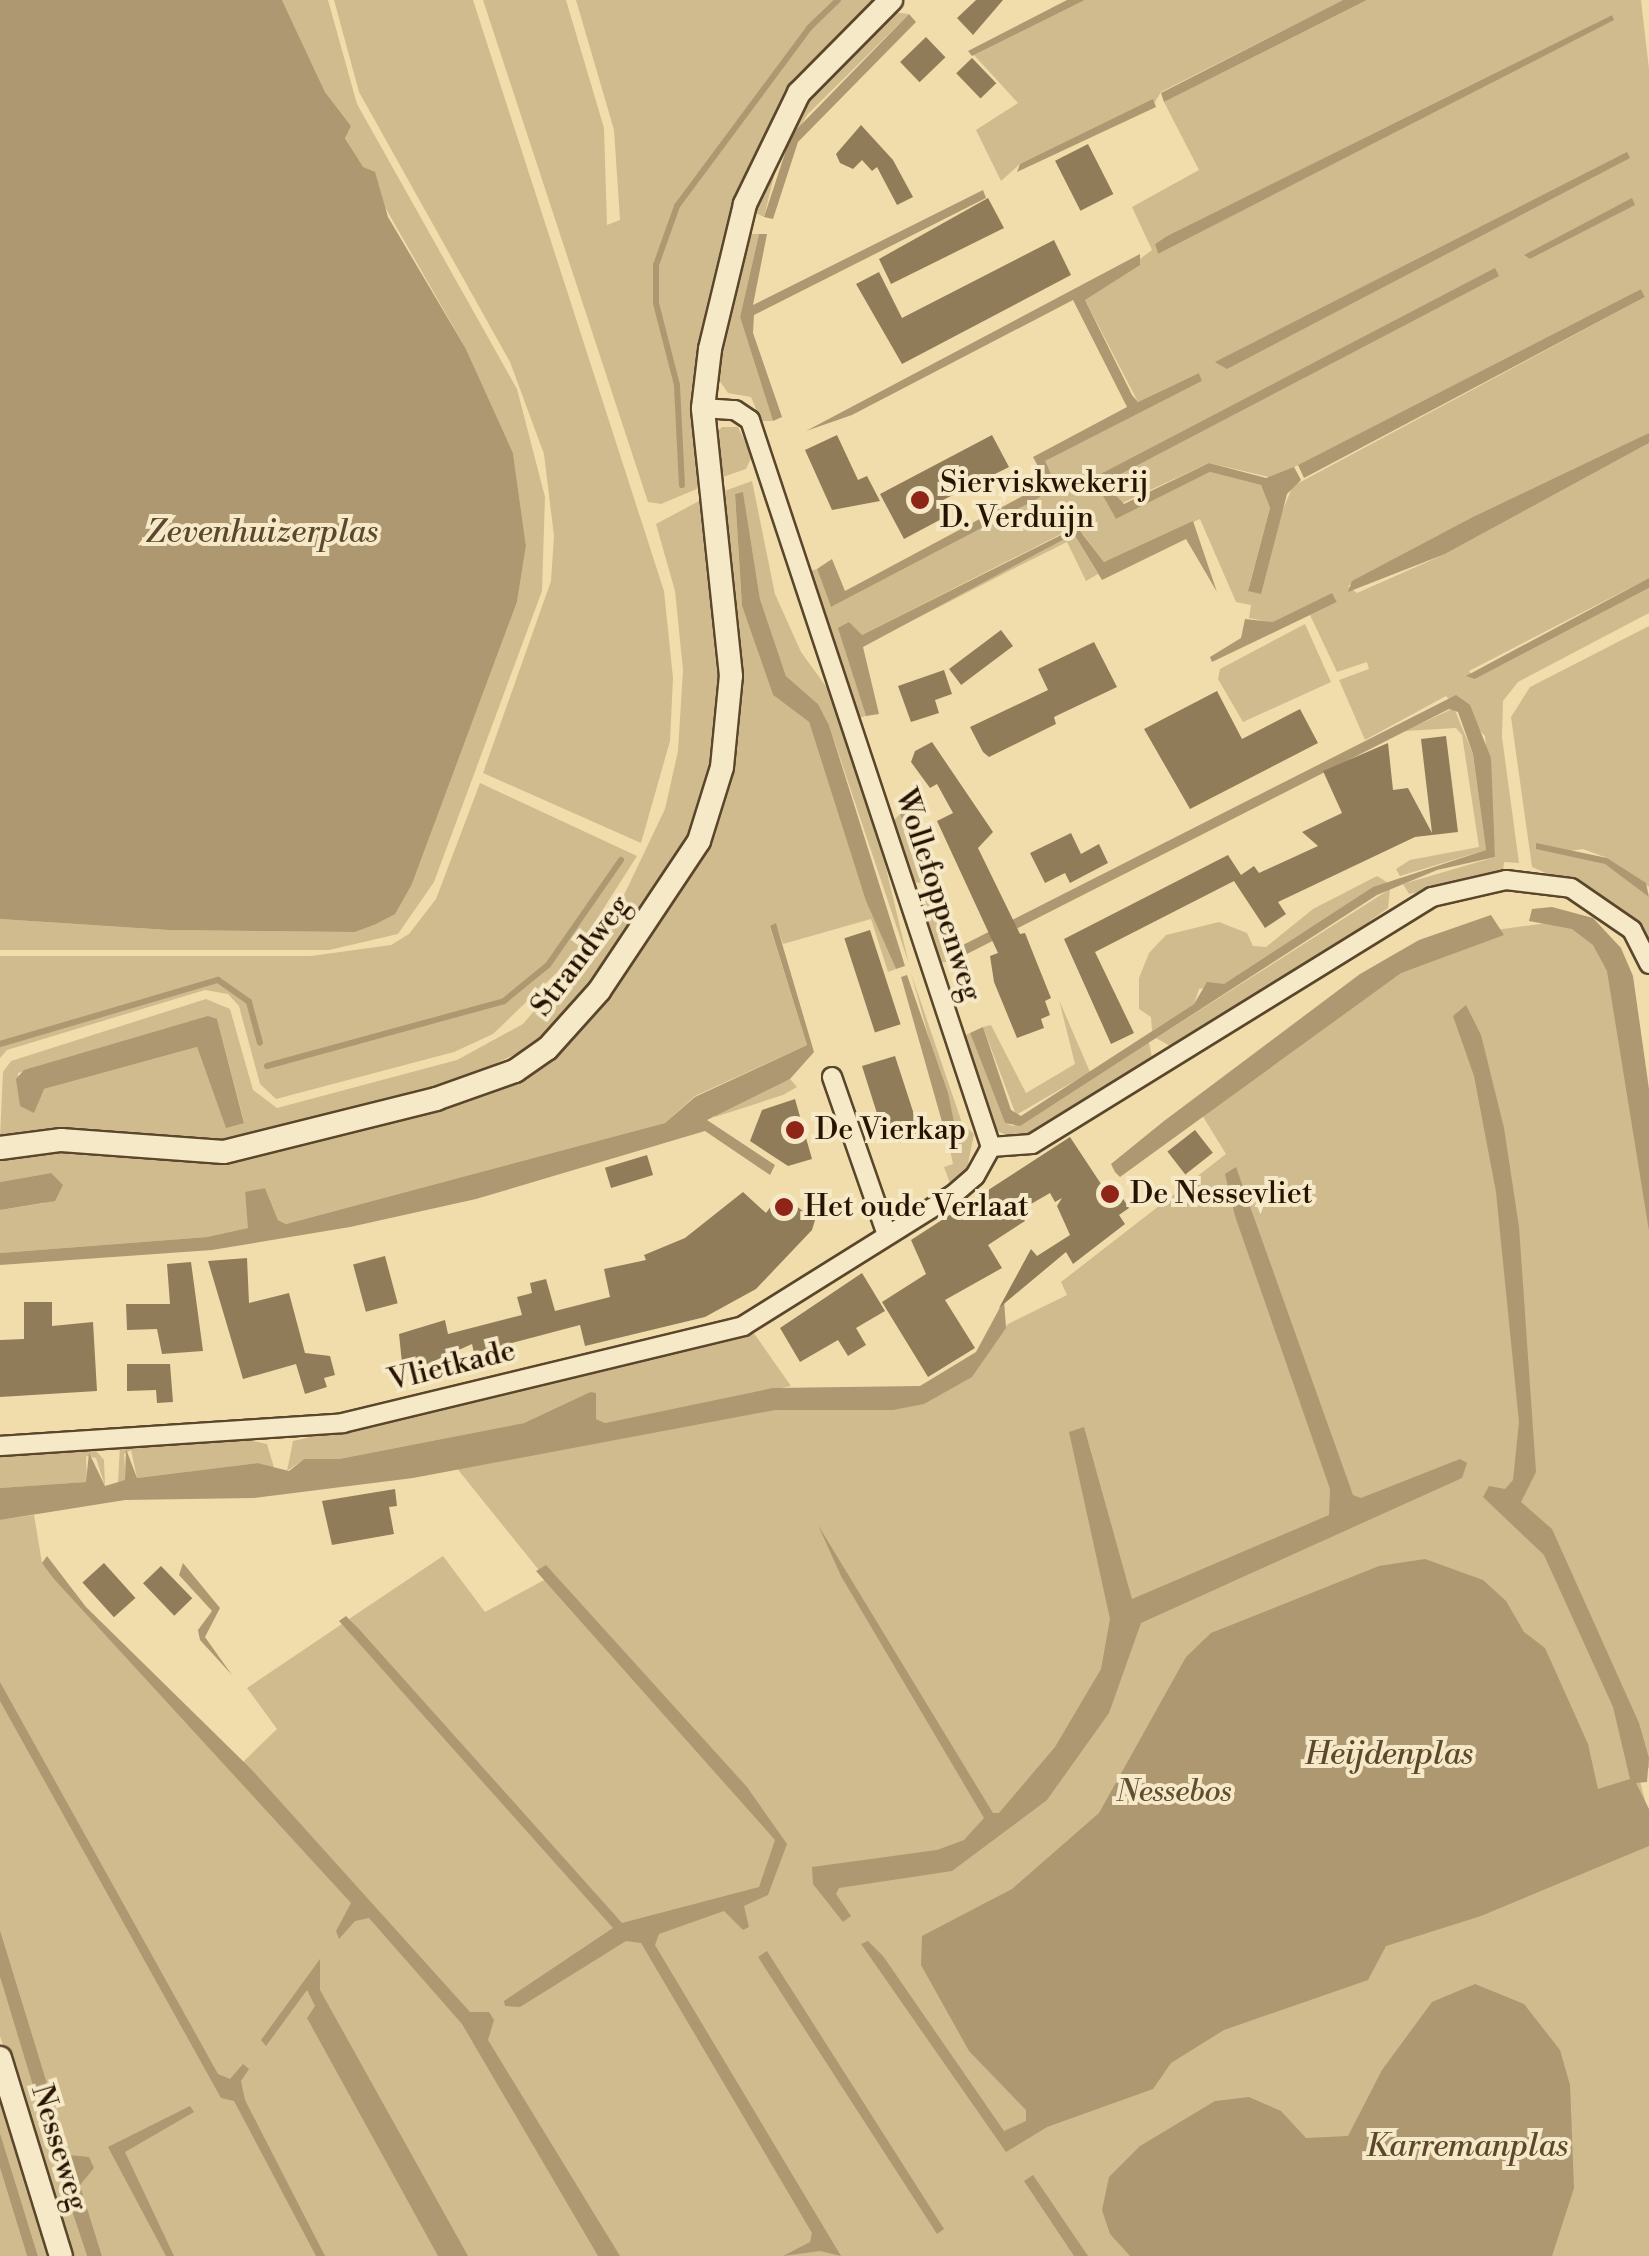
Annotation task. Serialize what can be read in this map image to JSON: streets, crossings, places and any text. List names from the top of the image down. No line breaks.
{"streets":{"street":["Wollefoppenweg","Strandweg","Vlietkade","Nesseweg"]},"crossings":[["Wollefoppenweg","Strandweg"],["Wollefoppenweg","Vlietkade"]],"water":["Zevenhuizerplas","Heijdenplas","Karremanplas"],"parks":["Nessebos"],"places":["Sierviskwekerij D. Verduijn","De Vierkap","De Nessevliet","Het oude Verlaat"]}
